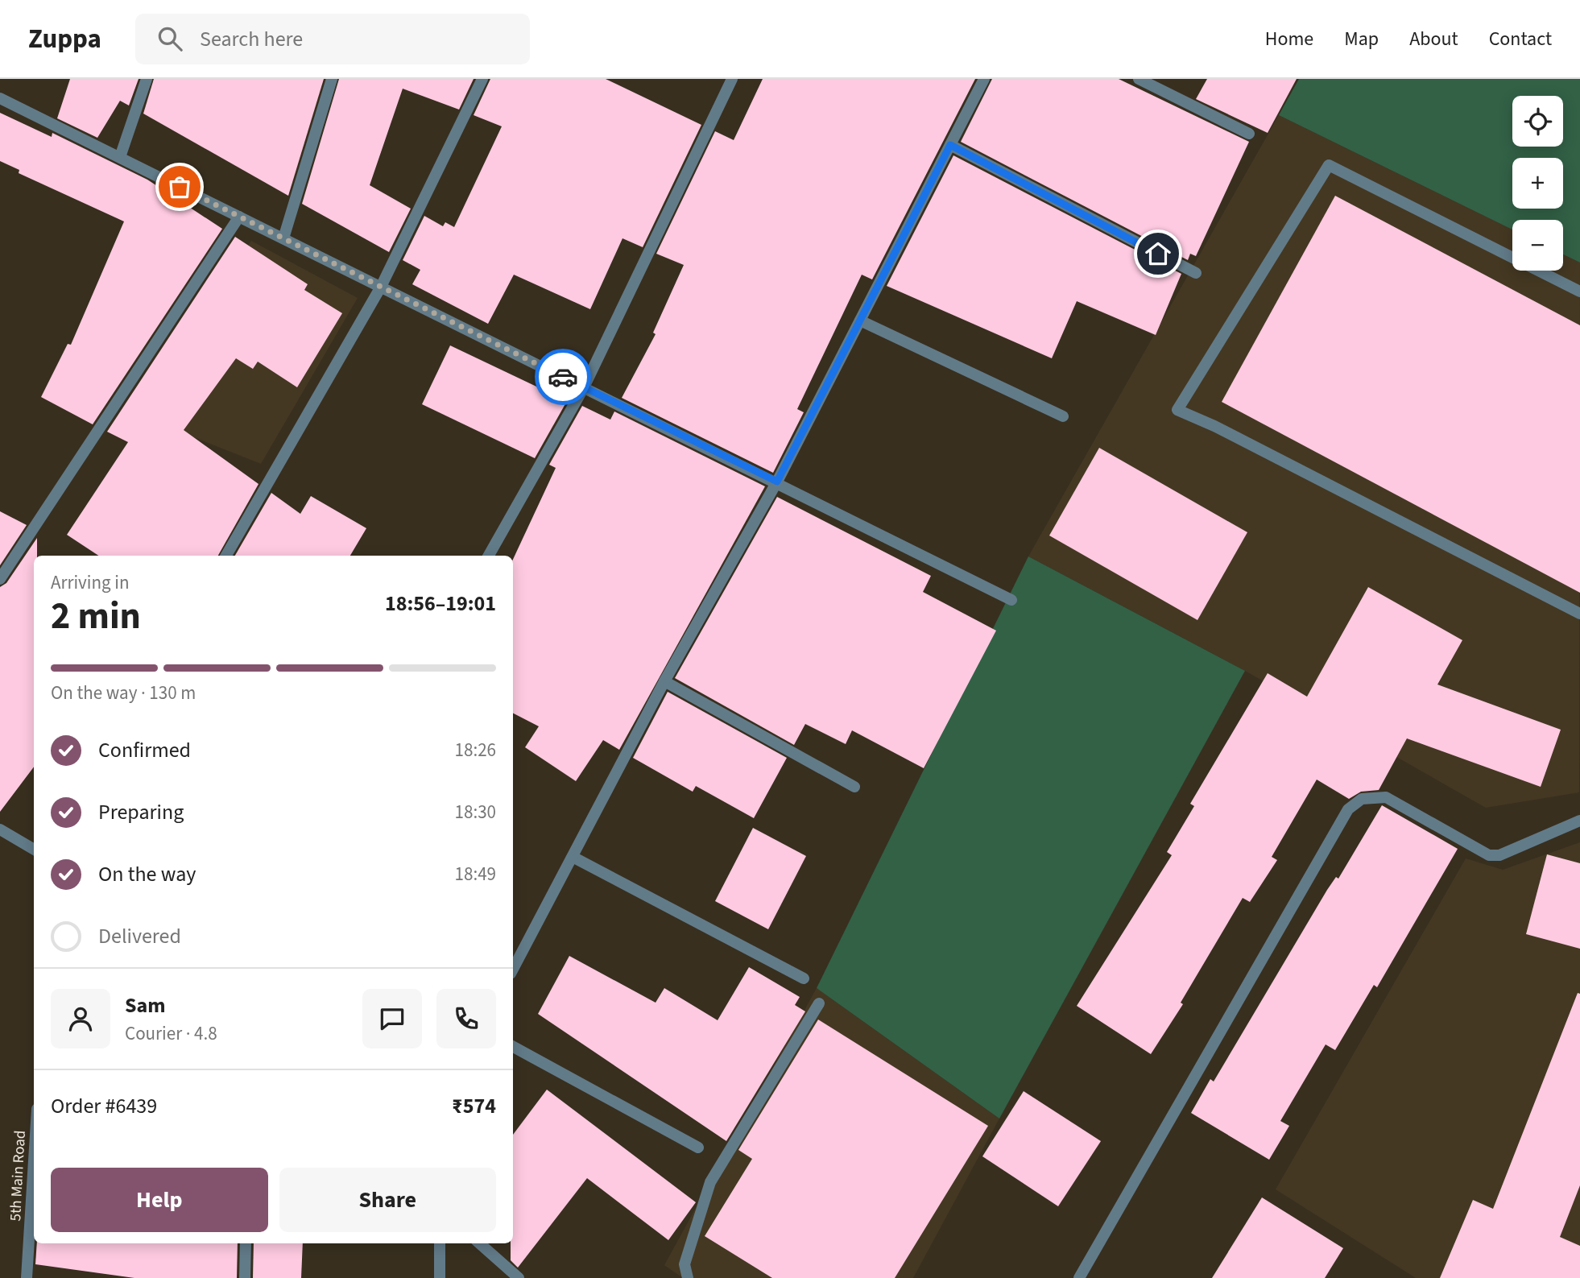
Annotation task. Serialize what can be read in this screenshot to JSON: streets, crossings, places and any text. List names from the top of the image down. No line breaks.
{"streets":{"street":["5th Main Road"]},"page":{"header":"Zuppa","search":"Search here","nav":["Home","Map","About","Contact"],"map_buttons":["+","−"],"heading":["2 min","Arriving in","18:56–19:01"],"panel":["Sam","Courier · 4.8","Order #6439","₹574"],"bar":"On the way · 130 m","list":[["Confirmed","18:26"],["Preparing","18:30"],["On the way","18:49"],"Delivered"],"buttons":["Help","Share"]}}
